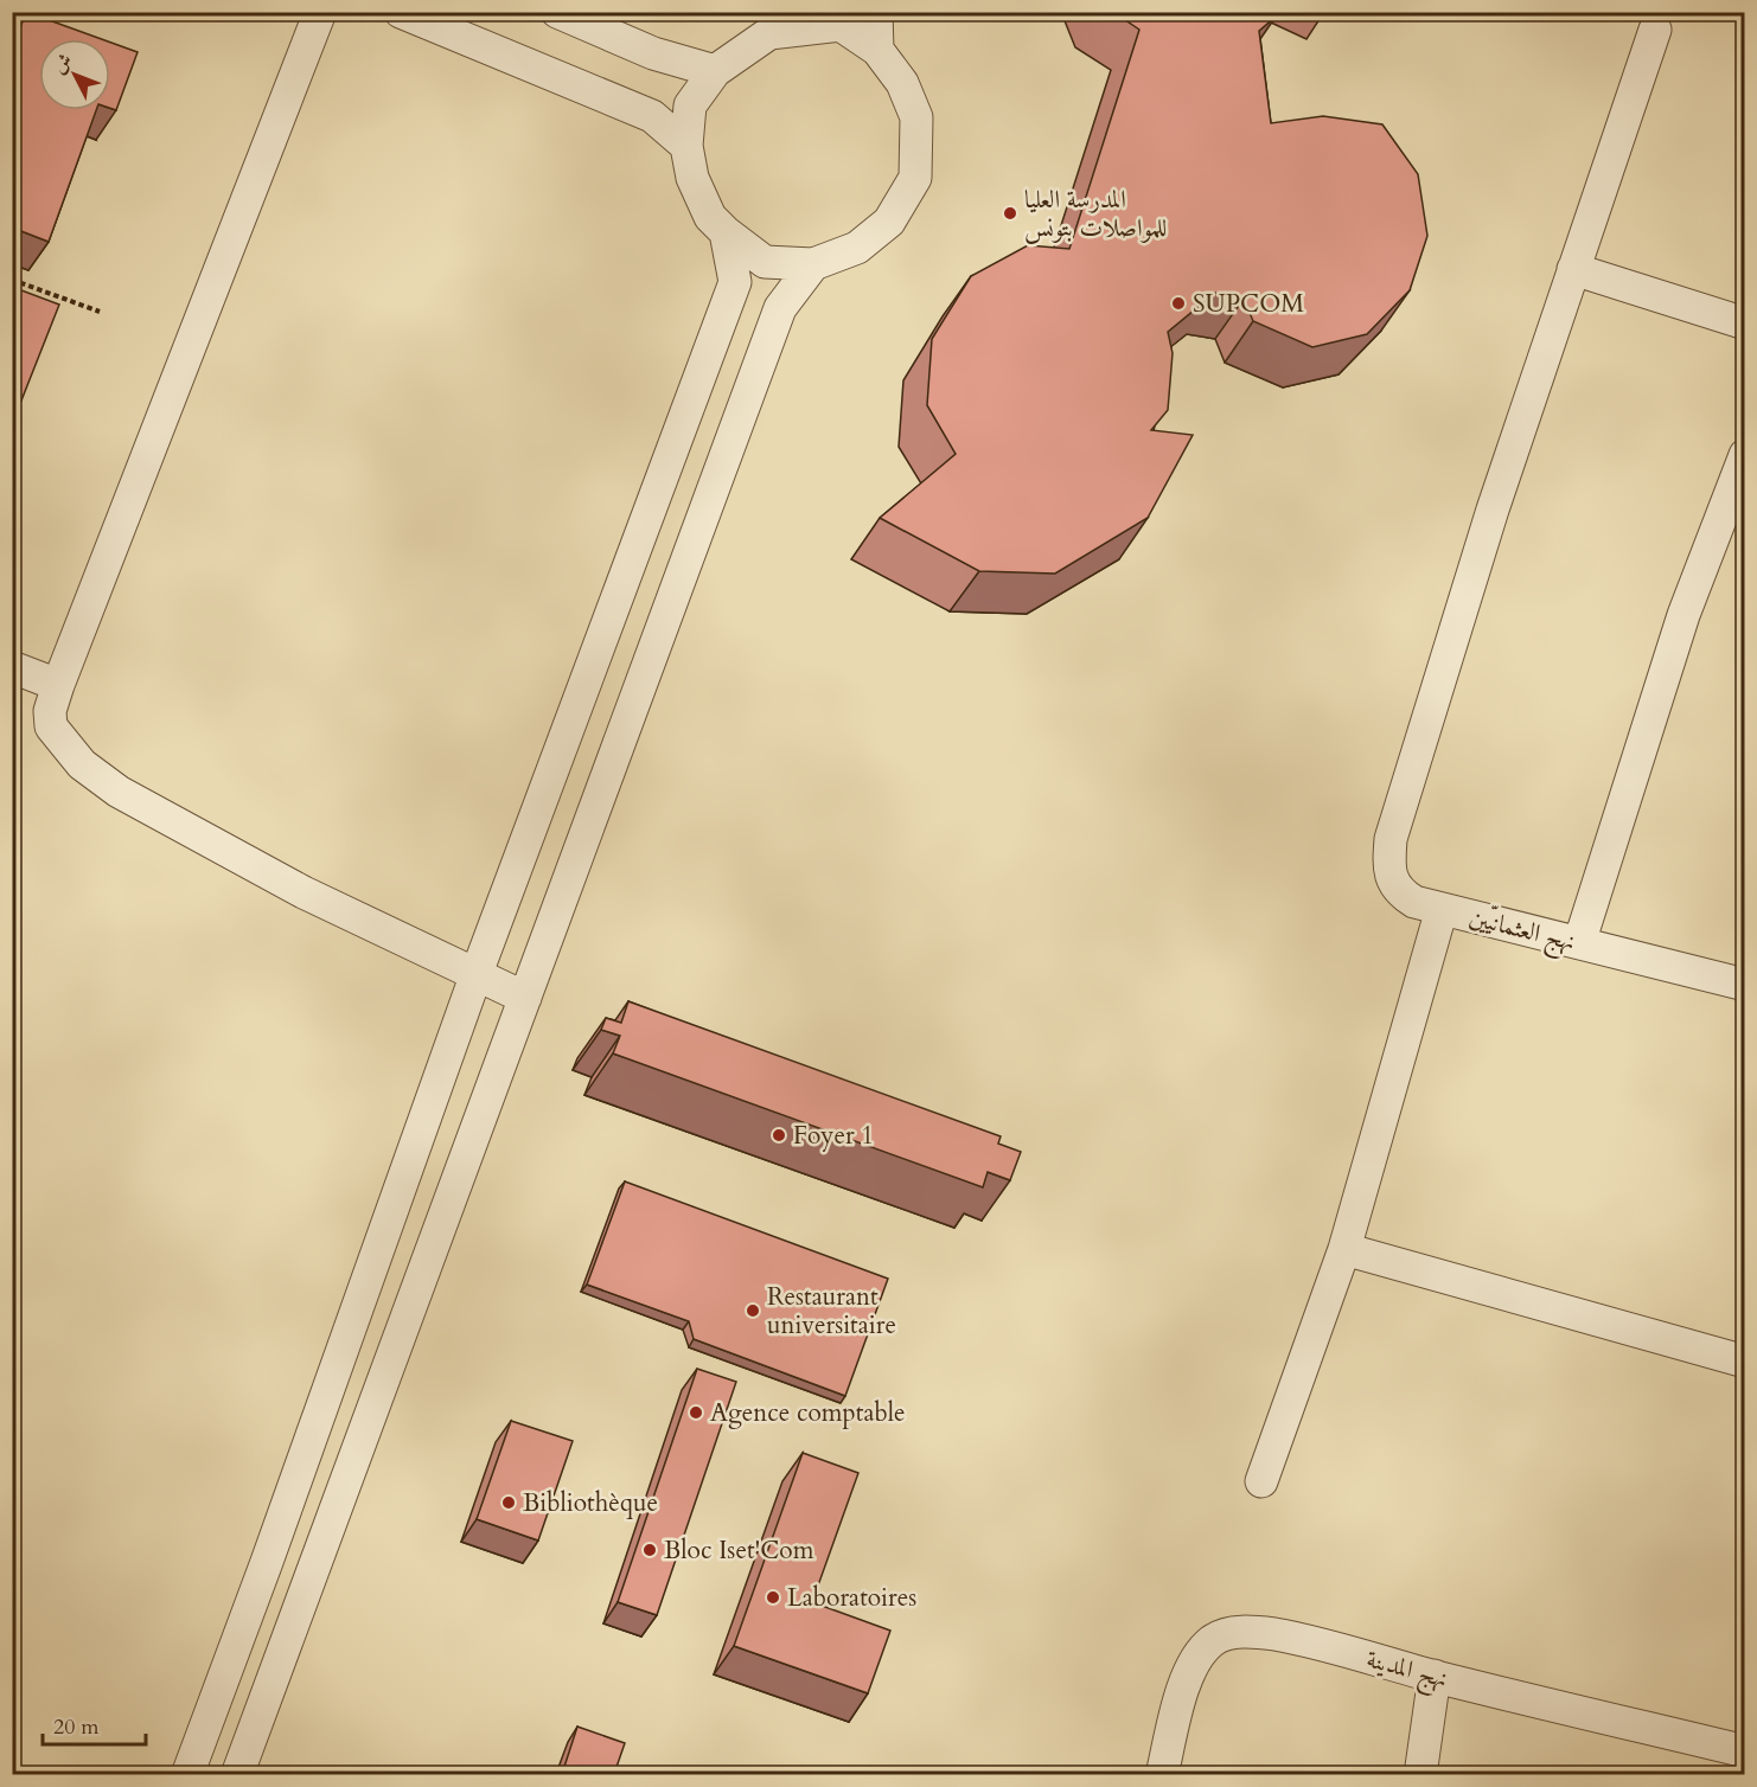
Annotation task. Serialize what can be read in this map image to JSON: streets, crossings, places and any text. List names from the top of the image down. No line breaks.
{"streets":{"street":["نهج العثمانيّين","نهج المدينة"]},"places":["المدرسة العليا للمواصلات بتونس","SUPCOM","Foyer 1","Restaurant universitaire","Agence comptable","Bibliothèque","Bloc Iset'Com","Laboratoires"],"scale_bar":"20 m","north":"top left"}
